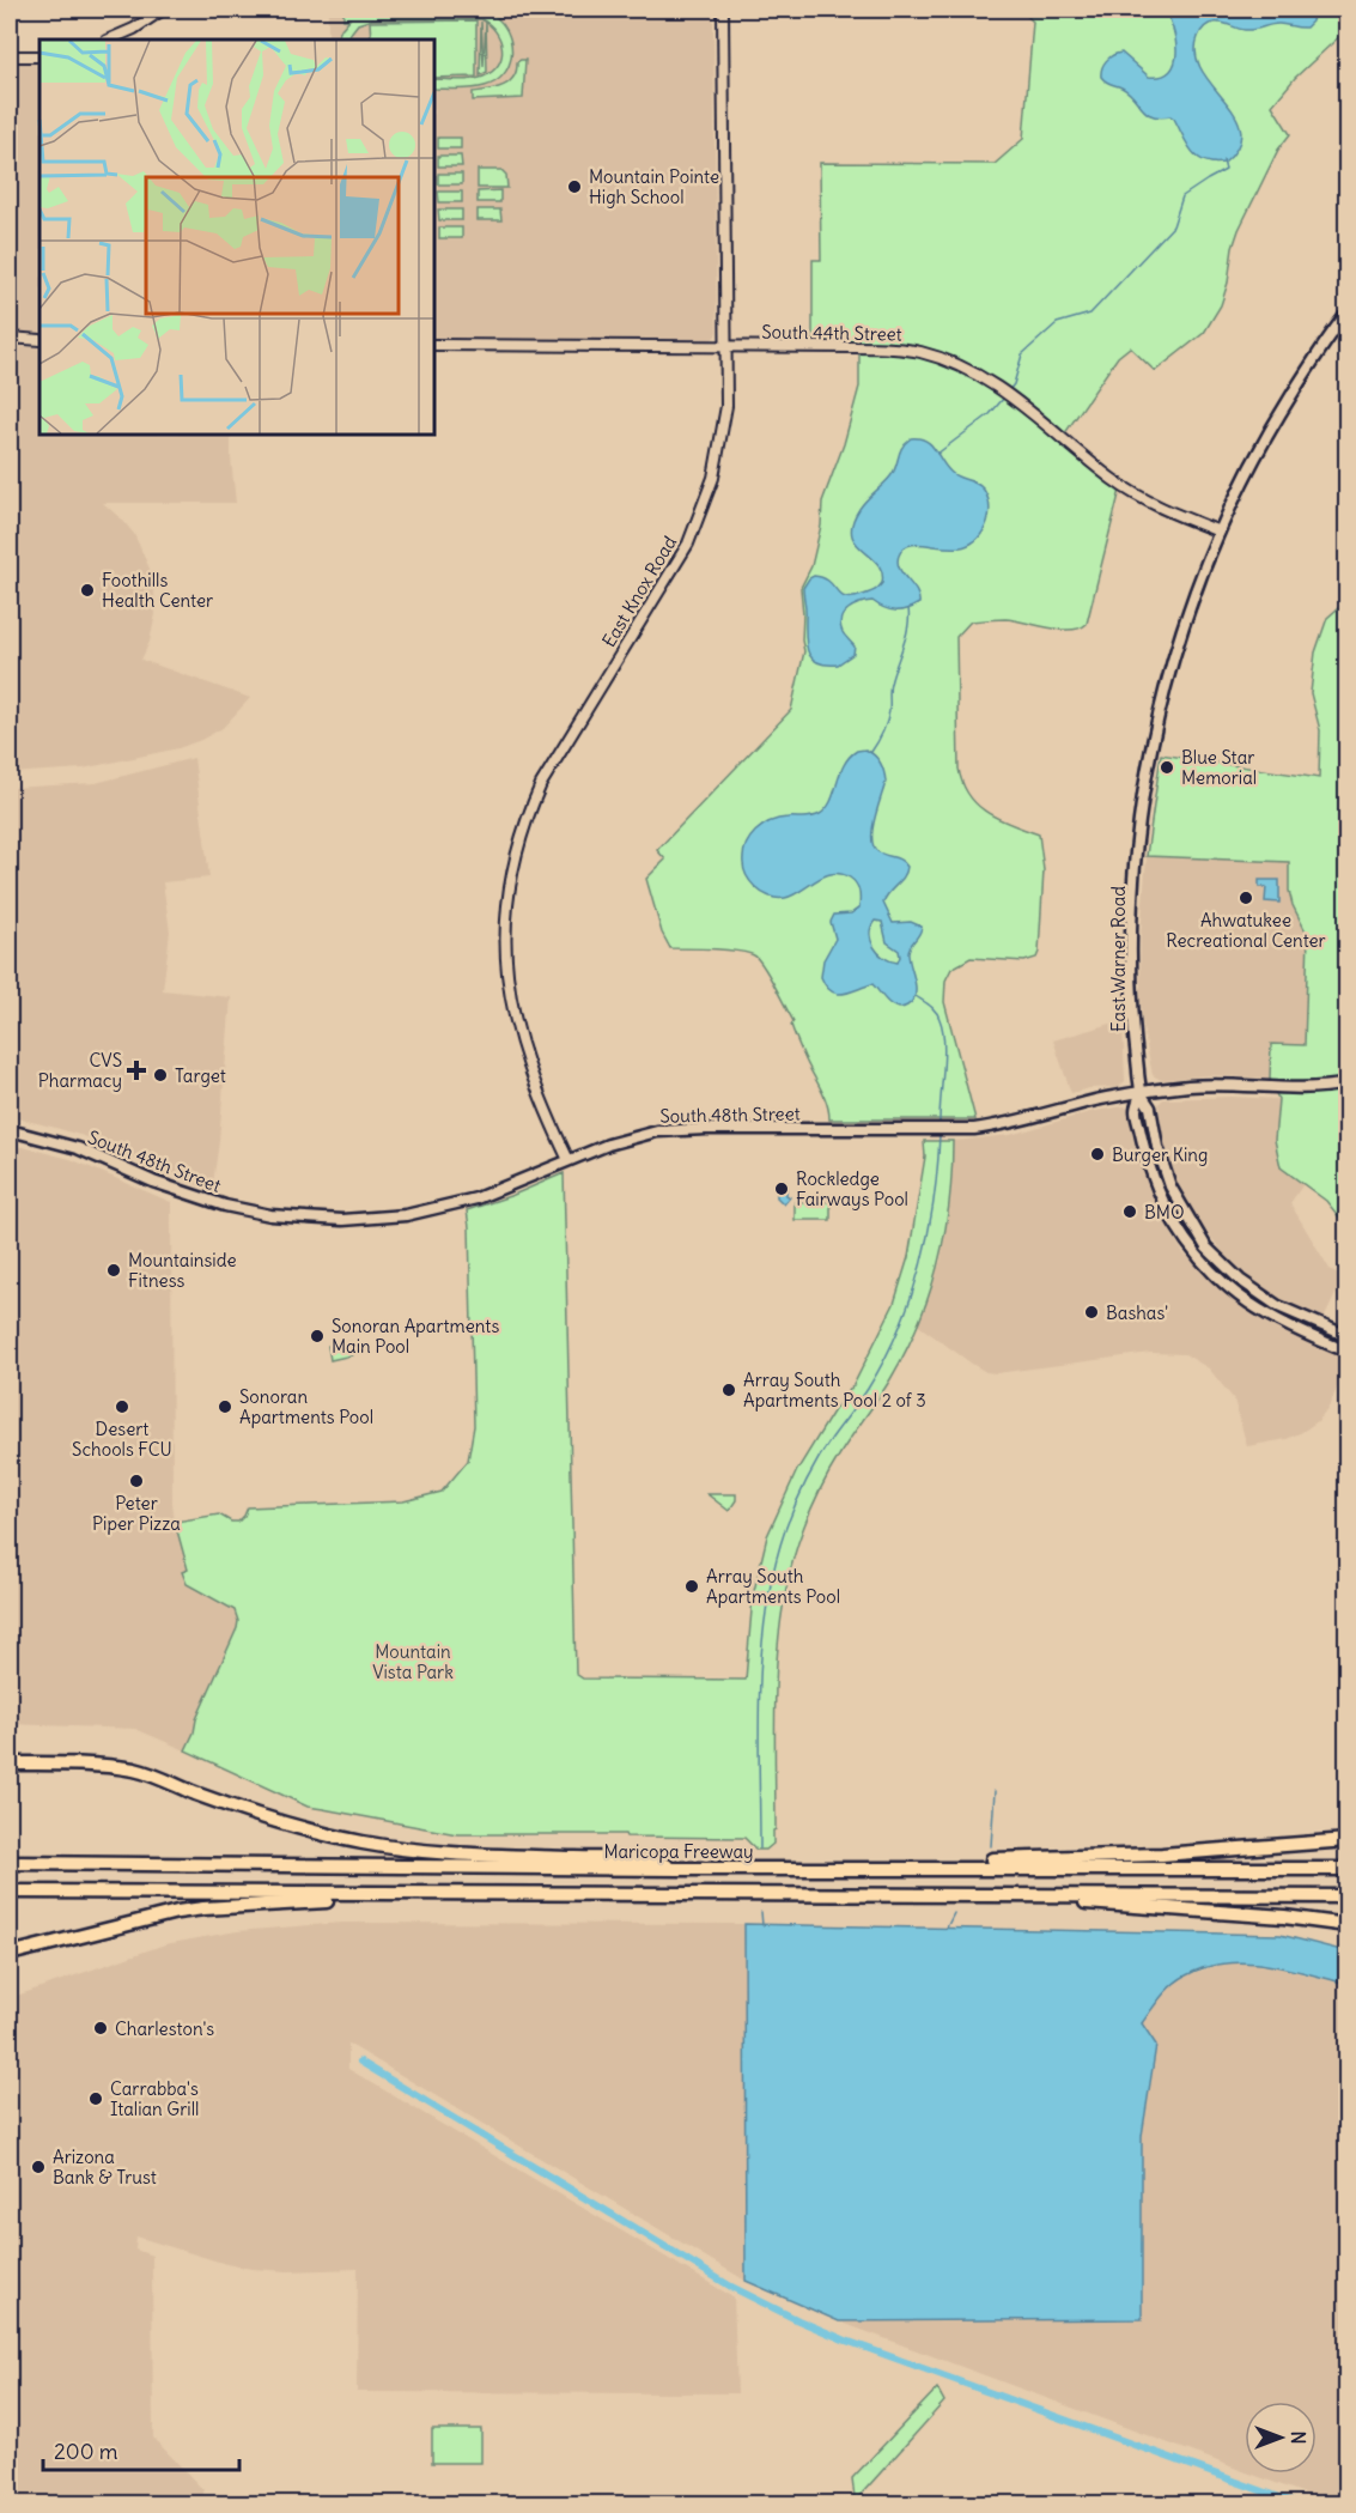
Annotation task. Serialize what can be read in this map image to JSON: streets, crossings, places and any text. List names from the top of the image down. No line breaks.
{"streets":{"highway":["Maricopa Freeway"],"main road":["East Warner Road","South 48th Street"],"street":["South 44th Street","East Knox Road"]},"crossings":[["South 44th Street","East Knox Road"],["South 44th Street","East Warner Road"],["East Knox Road","South 48th Street"],["East Warner Road","South 48th Street"]],"parks":["Mountain Vista Park"],"places":{"other":["Mountain Pointe High School","Foothills Health Center","Blue Star Memorial","Ahwatukee Recreational Center","Target","Burger King","Rockledge Fairways Pool","BMO","Mountainside Fitness","Bashas'","Sonoran Apartments Main Pool","Array South Apartments Pool 2 of 3","Desert Schools FCU","Sonoran Apartments Pool","Peter Piper Pizza","Array South Apartments Pool","Charleston's","Carrabba's Italian Grill","Arizona Bank & Trust"],"health":["CVS Pharmacy"]},"scale_bar":"200 m","north":"right"}
